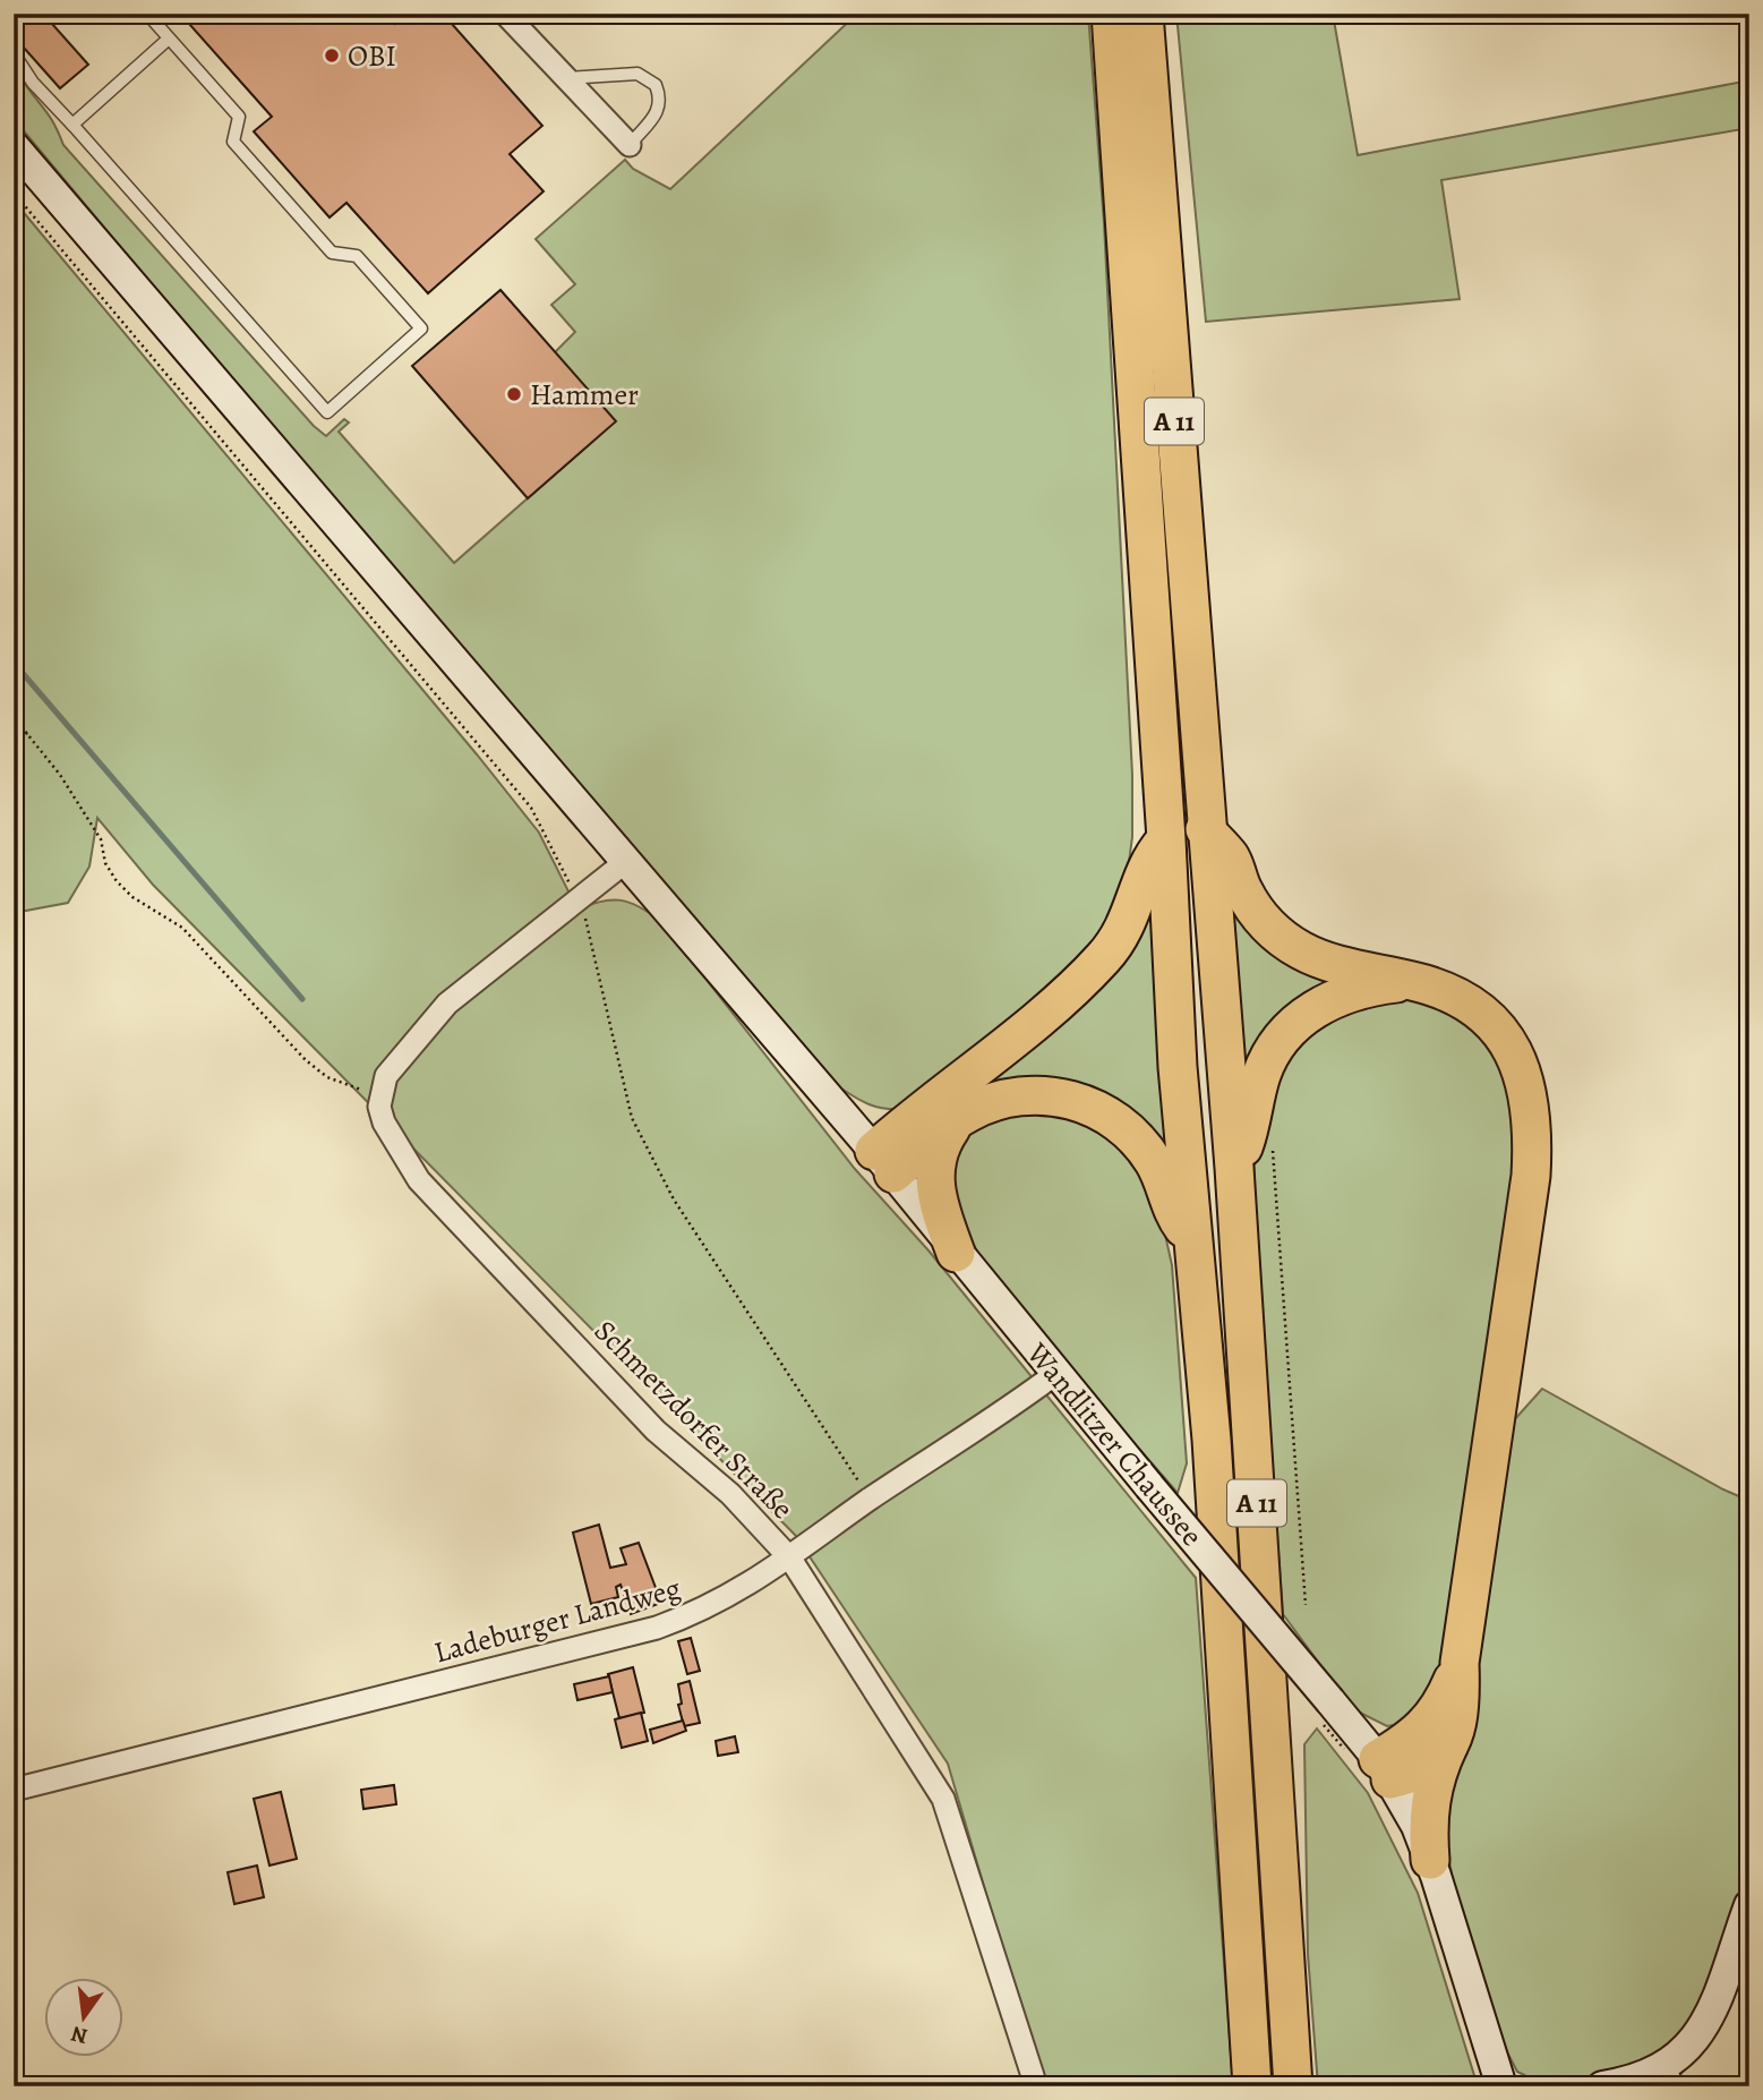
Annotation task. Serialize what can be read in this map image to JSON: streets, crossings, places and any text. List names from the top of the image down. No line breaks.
{"streets":{"highway":["A 11"],"main road":["Wandlitzer Chaussee"],"street":["Schmetzdorfer Straße","Ladeburger Landweg"]},"crossings":[["Schmetzdorfer Straße","Ladeburger Landweg"],["Wandlitzer Chaussee","Ladeburger Landweg"]],"places":["OBI","Hammer"],"north":"bottom"}
